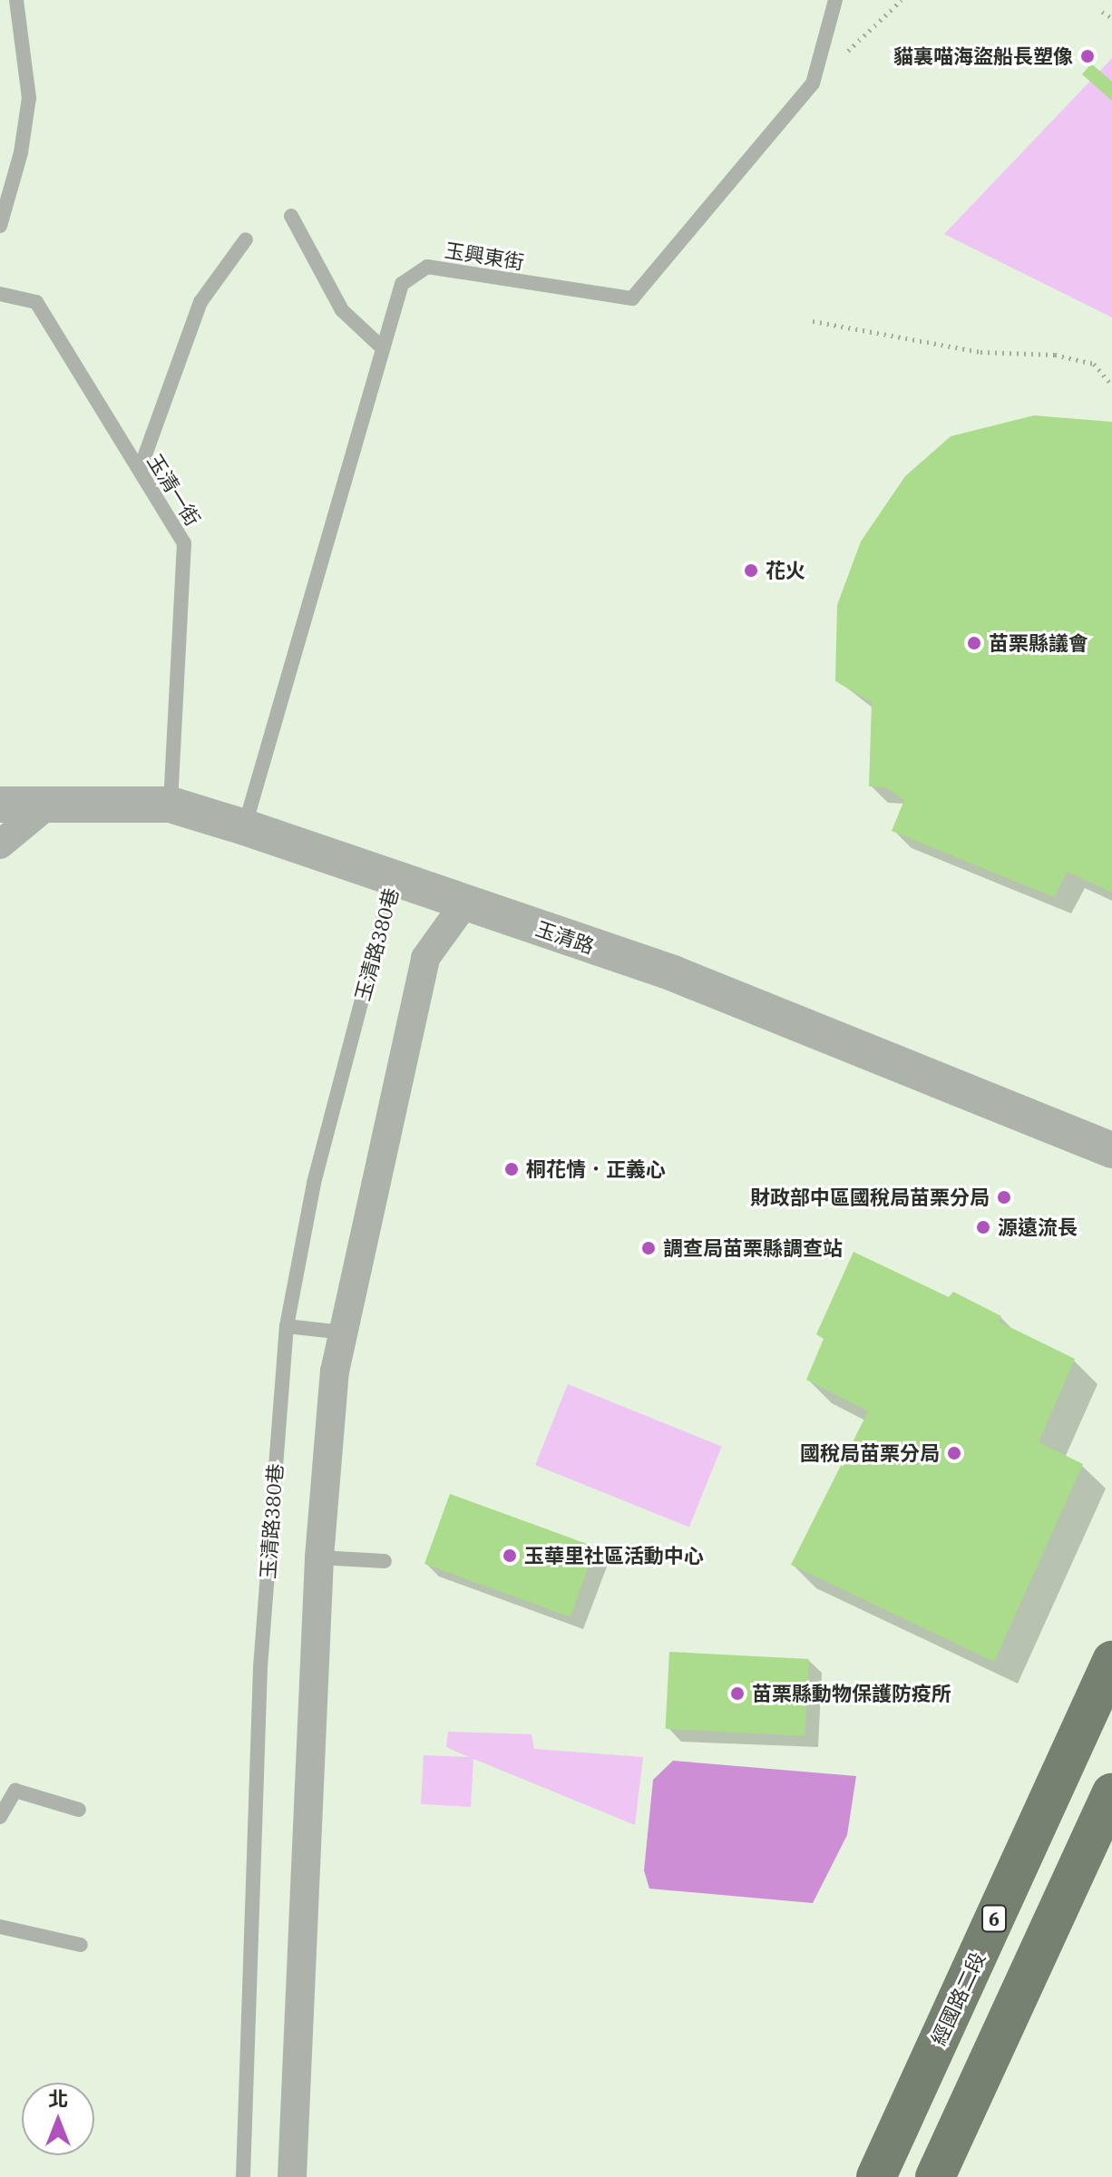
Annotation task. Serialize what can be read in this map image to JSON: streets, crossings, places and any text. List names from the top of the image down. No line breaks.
{"streets":{"main road":["6","經國路二段"],"street":["玉清路"],"lane":["玉興東街","玉清一街","玉清路380巷"]},"crossings":[["玉興東街","玉清路"],["玉清一街","玉清路"],["玉清路","玉清路380巷"]],"places":["貓裏喵海盜船長塑像","花火","苗栗縣議會","桐花情．正義心","財政部中區國稅局苗栗分局","源遠流長","調查局苗栗縣調查站","國稅局苗栗分局","玉華里社區活動中心","苗栗縣動物保護防疫所"],"north":"top"}
